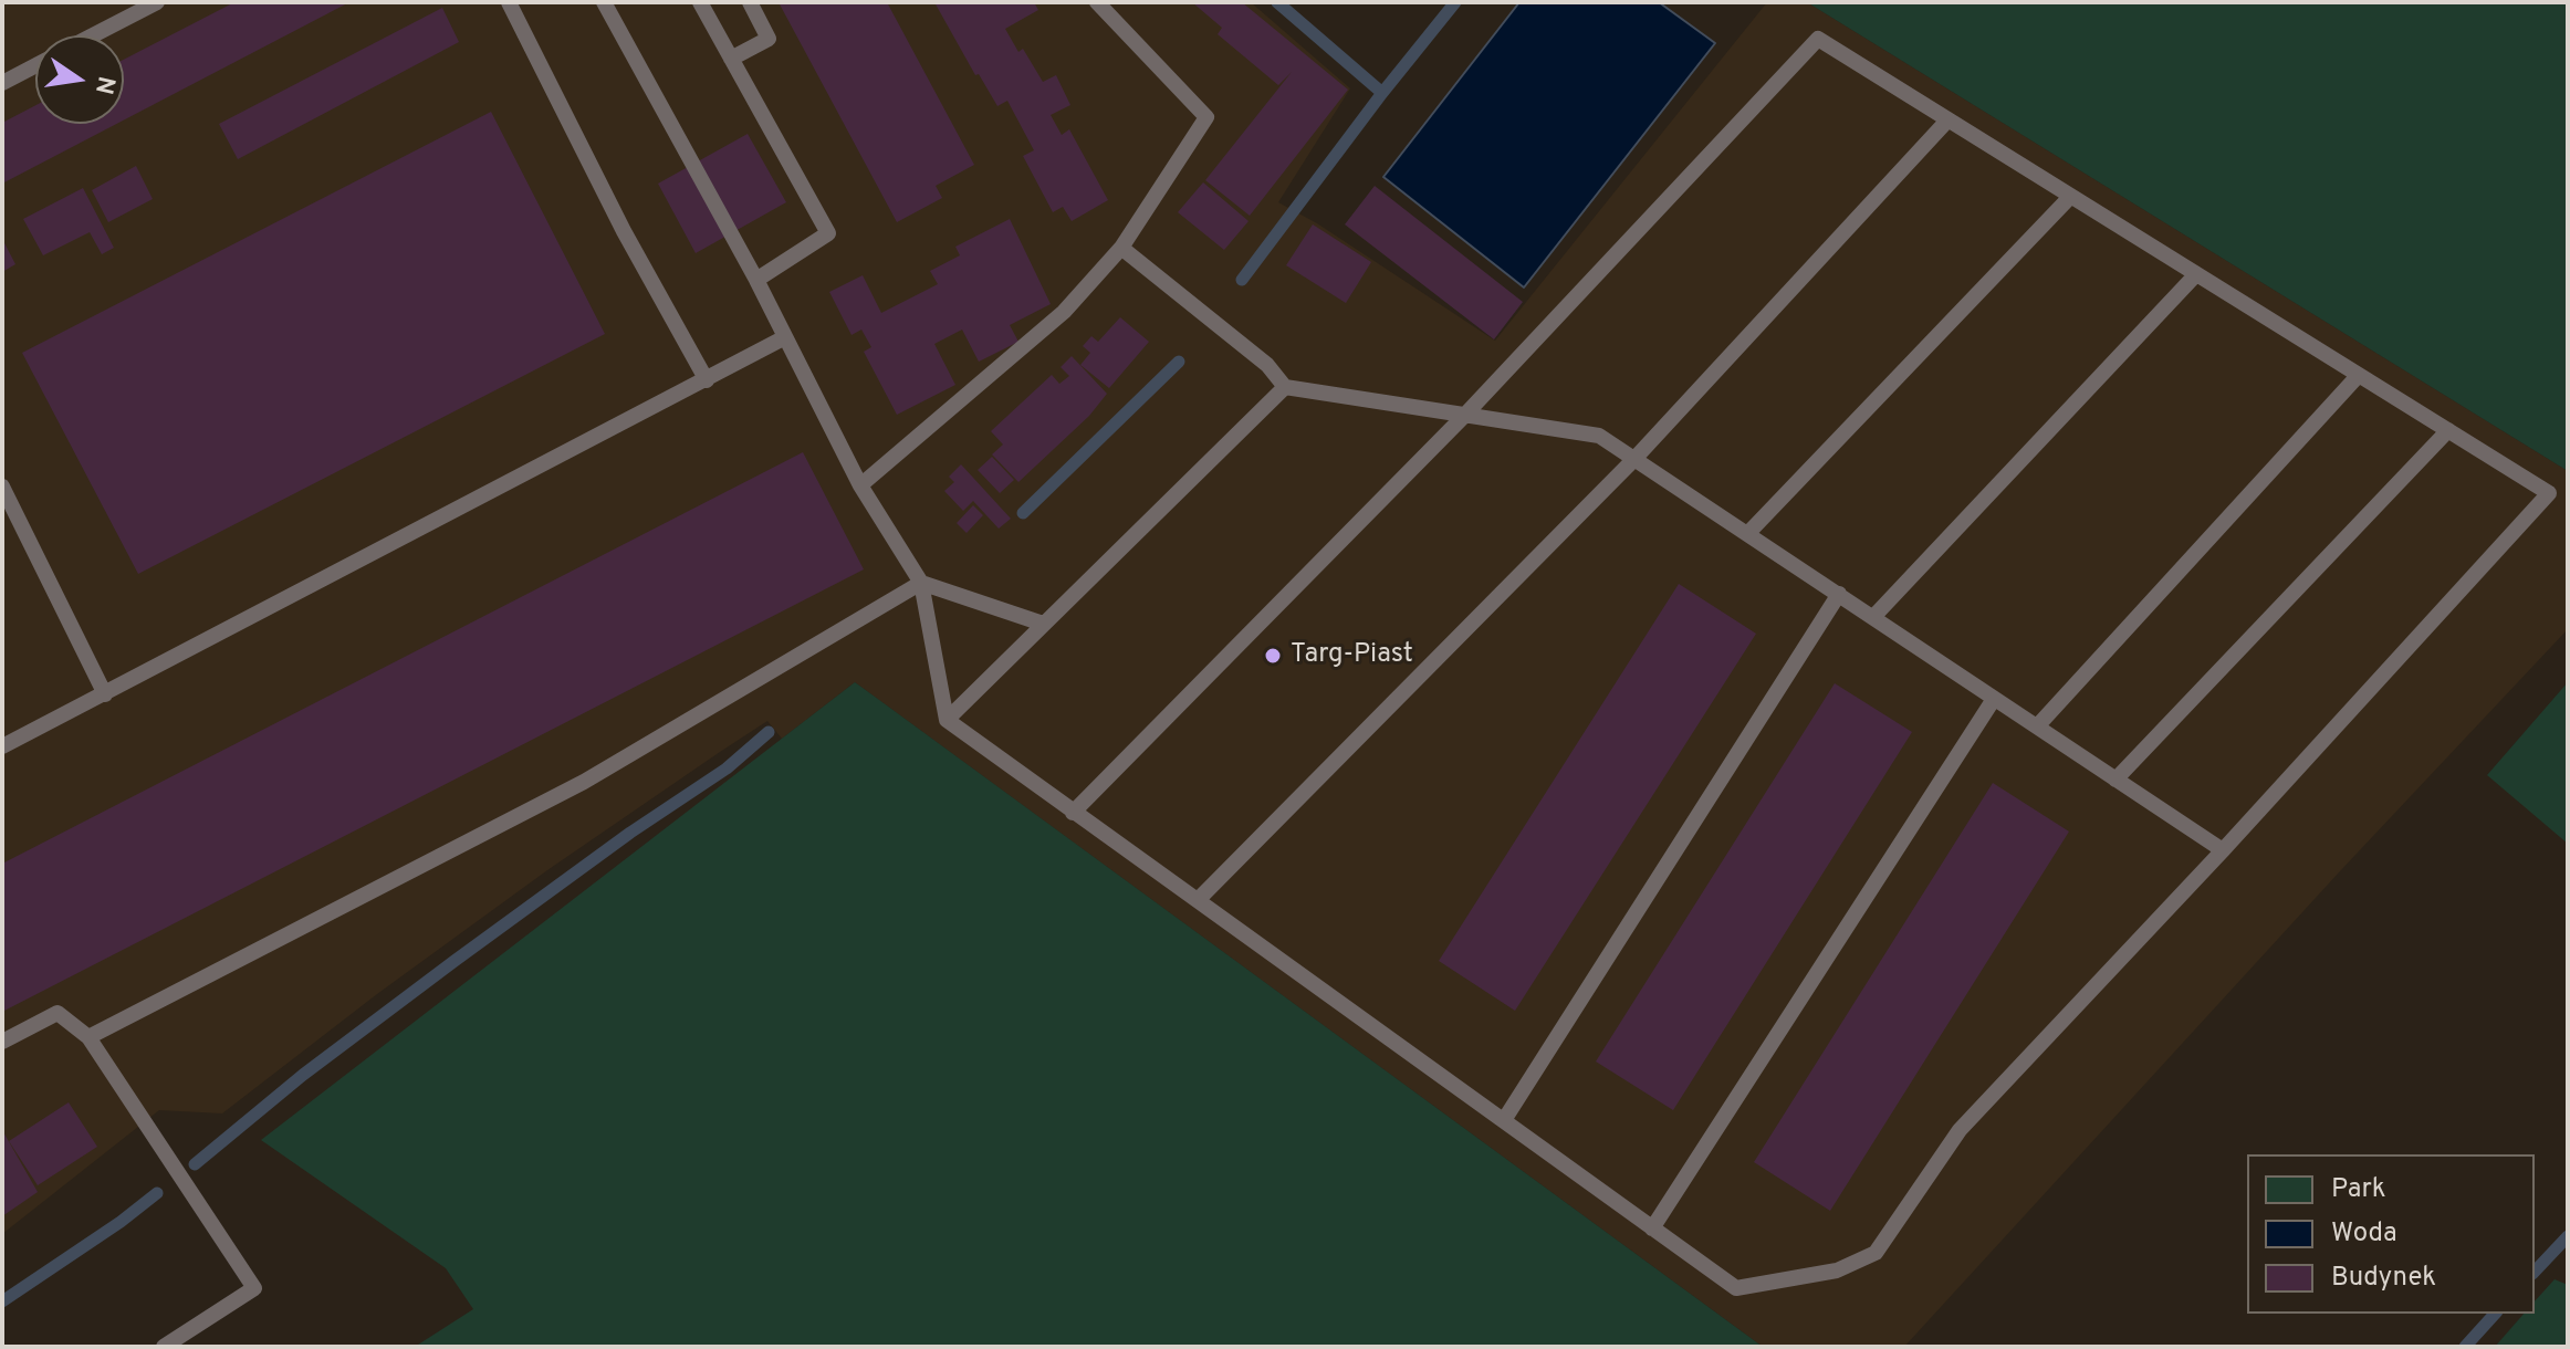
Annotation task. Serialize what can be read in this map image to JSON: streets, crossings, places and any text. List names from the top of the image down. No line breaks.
{"places":["Targ-Piast"],"legend":["Park","Woda","Budynek"],"north":"right"}
